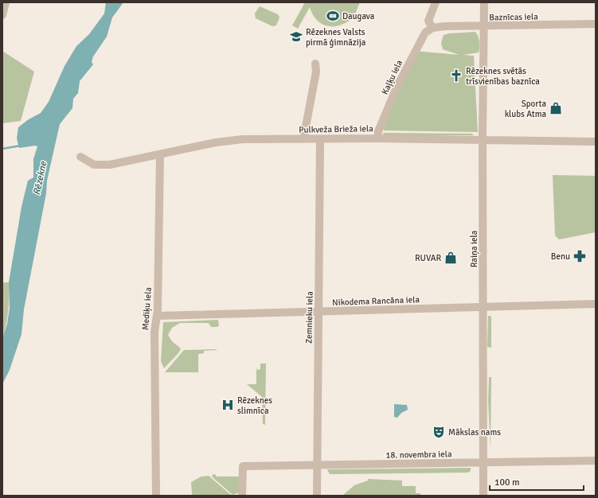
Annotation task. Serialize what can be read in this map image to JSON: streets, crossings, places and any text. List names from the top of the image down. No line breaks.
{"streets":{"street":["Baznīcas iela","Kaļķu iela","Pulkveža Brieža iela","Raiņa iela","Nikodema Rancāna iela","Mediķu iela","Zemnieku iela","18. novembra iela"]},"crossings":[["Baznīcas iela","Kaļķu iela"],["Baznīcas iela","Raiņa iela"],["Kaļķu iela","Pulkveža Brieža iela"],["Pulkveža Brieža iela","Raiņa iela"],["Pulkveža Brieža iela","Mediķu iela"],["Pulkveža Brieža iela","Zemnieku iela"],["Raiņa iela","Nikodema Rancāna iela"],["Raiņa iela","18. novembra iela"],["Nikodema Rancāna iela","Mediķu iela"],["Nikodema Rancāna iela","Zemnieku iela"],["Zemnieku iela","18. novembra iela"]],"water":["Rēzekne"],"places":{"sports":["Daugava"],"school or university":["Rēzeknes Valsts pirmā ģimnāzija"],"church":["Rēzeknes svētās trīsvienības baznīca"],"shop":["Sporta klubs Atma","RUVAR"],"pharmacy":["Benu"],"hospital":["Rēzeknes slimnīca"],"theatre":["Mākslas nams"]},"scale_bar":"100 m"}
